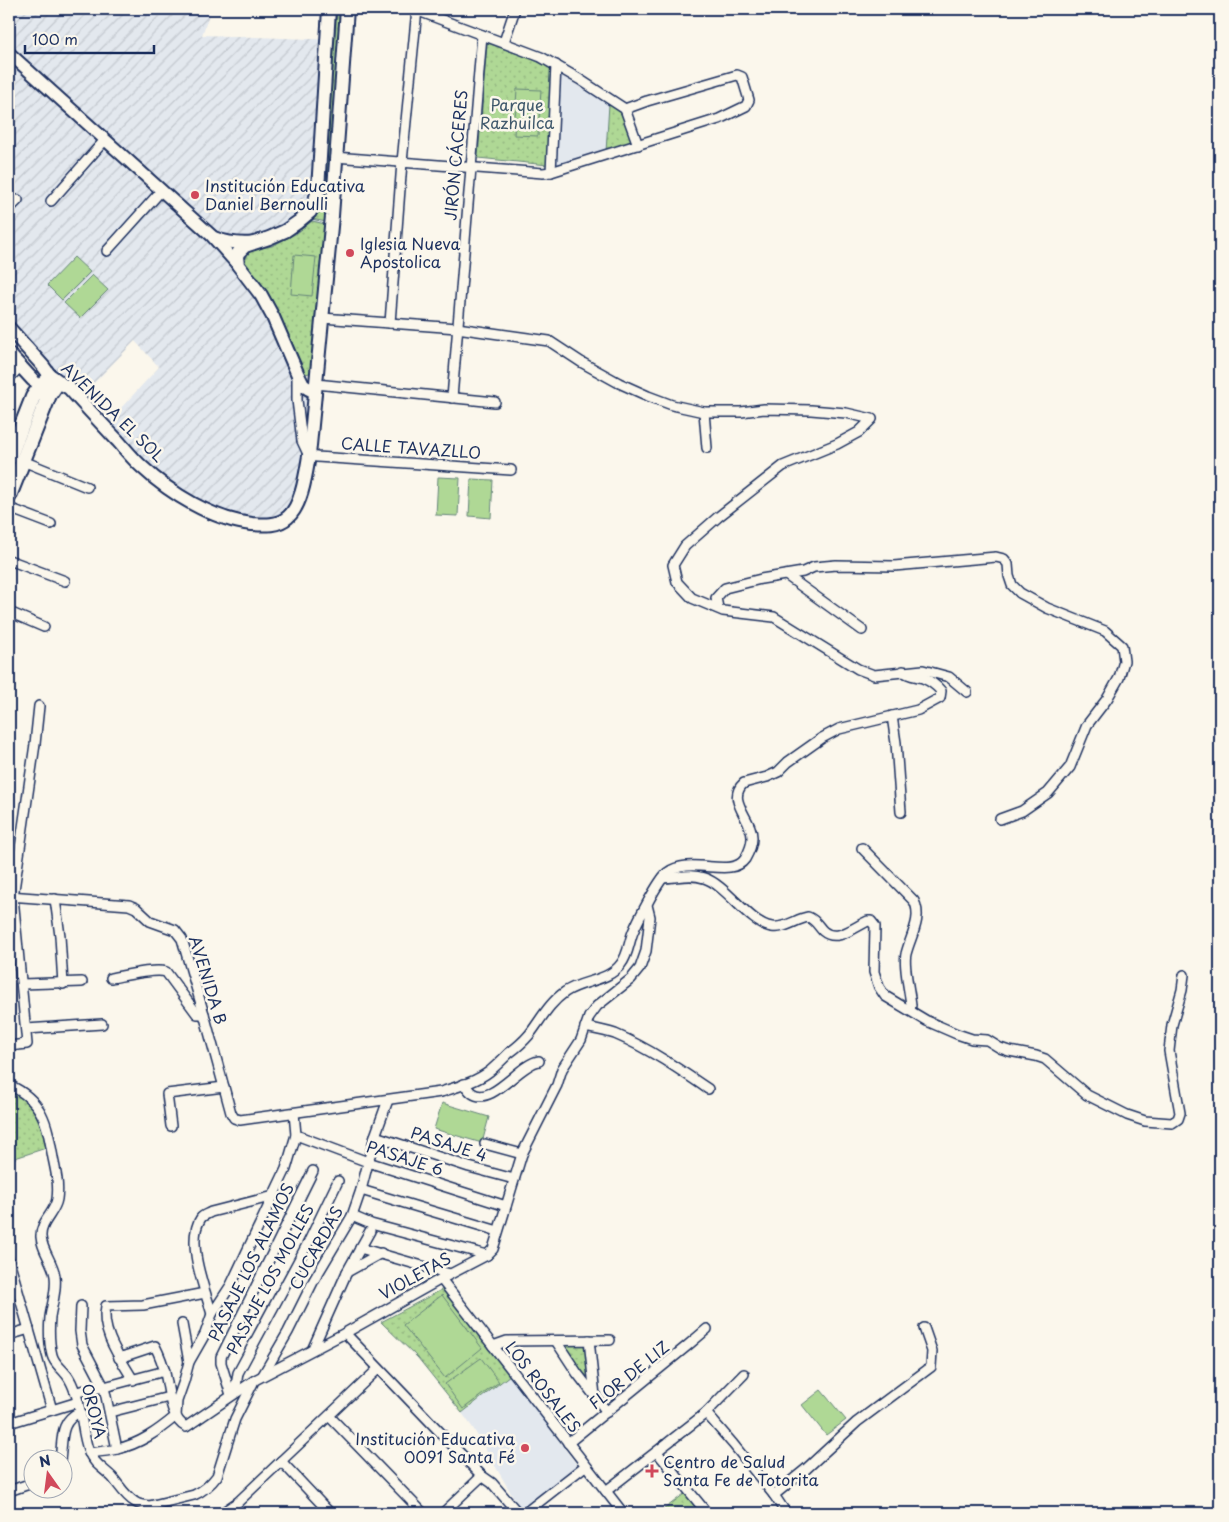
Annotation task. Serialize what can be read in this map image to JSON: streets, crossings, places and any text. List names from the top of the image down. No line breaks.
{"streets":{"main road":["AVENIDA EL SOL"],"street":["JIRÓN CÁCERES","CALLE TAVAZLLO","AVENIDA B","PASAJE 4","PASAJE 6","CUCARDAS","PASAJE LOS ALAMOS","VIOLETAS","PASAJE LOS MOLLES","FLOR DE LIZ","LOS ROSALES","OROYA"]},"crossings":[["AVENIDA EL SOL","CALLE TAVAZLLO"],["PASAJE 4","CUCARDAS"],["PASAJE 6","CUCARDAS"],["CUCARDAS","VIOLETAS"],["CUCARDAS","OROYA"],["PASAJE LOS ALAMOS","VIOLETAS"],["PASAJE LOS ALAMOS","PASAJE LOS MOLLES"],["VIOLETAS","PASAJE LOS MOLLES"],["VIOLETAS","LOS ROSALES"],["VIOLETAS","OROYA"],["FLOR DE LIZ","LOS ROSALES"]],"parks":["Parque Razhuilca"],"places":{"other":["Institución Educativa Daniel Bernoulli","Iglesia Nueva Apostolica","Institución Educativa 0091 Santa Fé"],"health":["Centro de Salud Santa Fe de Totorita"]},"scale_bar":"100 m","north":"top"}
